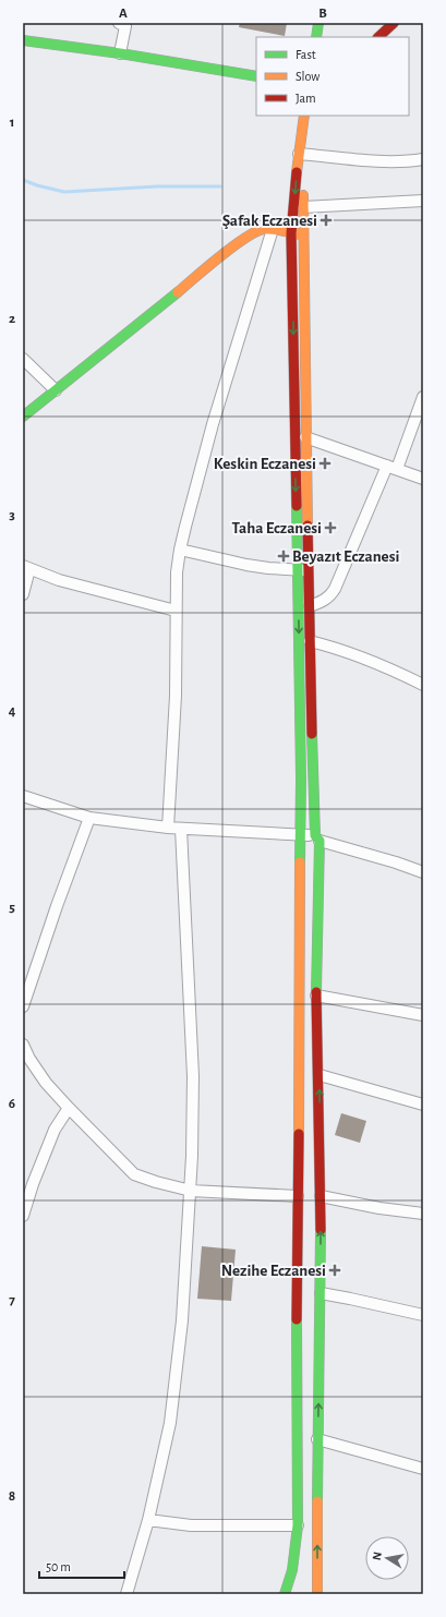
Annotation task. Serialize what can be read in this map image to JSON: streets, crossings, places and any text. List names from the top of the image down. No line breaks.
{"places":{"health":["Şafak Eczanesi","Keskin Eczanesi","Taha Eczanesi","Beyazıt Eczanesi","Nezihe Eczanesi"]},"legend":["Fast","Slow","Jam"],"scale_bar":"50 m","north":"left","grid":{"columns":["A","B"],"rows":["1","2","3","4","5","6","7","8"]}}
